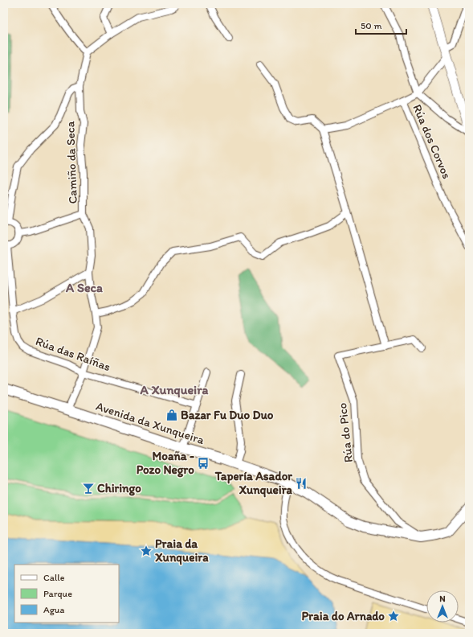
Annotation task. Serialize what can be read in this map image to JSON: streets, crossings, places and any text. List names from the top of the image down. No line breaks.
{"streets":{"main road":["Avenida da Xunqueira"],"street":["Rúa dos Corvos","Camiño da Seca","Rúa das Raíñas","Rúa do Pico"]},"crossings":[["Camiño da Seca","Rúa das Raíñas"],["Camiño da Seca","Avenida da Xunqueira"],["Avenida da Xunqueira","Rúa do Pico"]],"districts":["A Seca","A Xunqueira"],"places":{"shop":["Bazar Fu Duo Duo"],"bus stop":["Moaña - Pozo Negro"],"restaurant":["Tapería Asador Xunqueira"],"bar":["Chiringo"],"place":["Praia da Xunqueira","Praia do Arnado"]},"legend":["Calle","Parque","Agua"],"scale_bar":"50 m","north":"top"}
